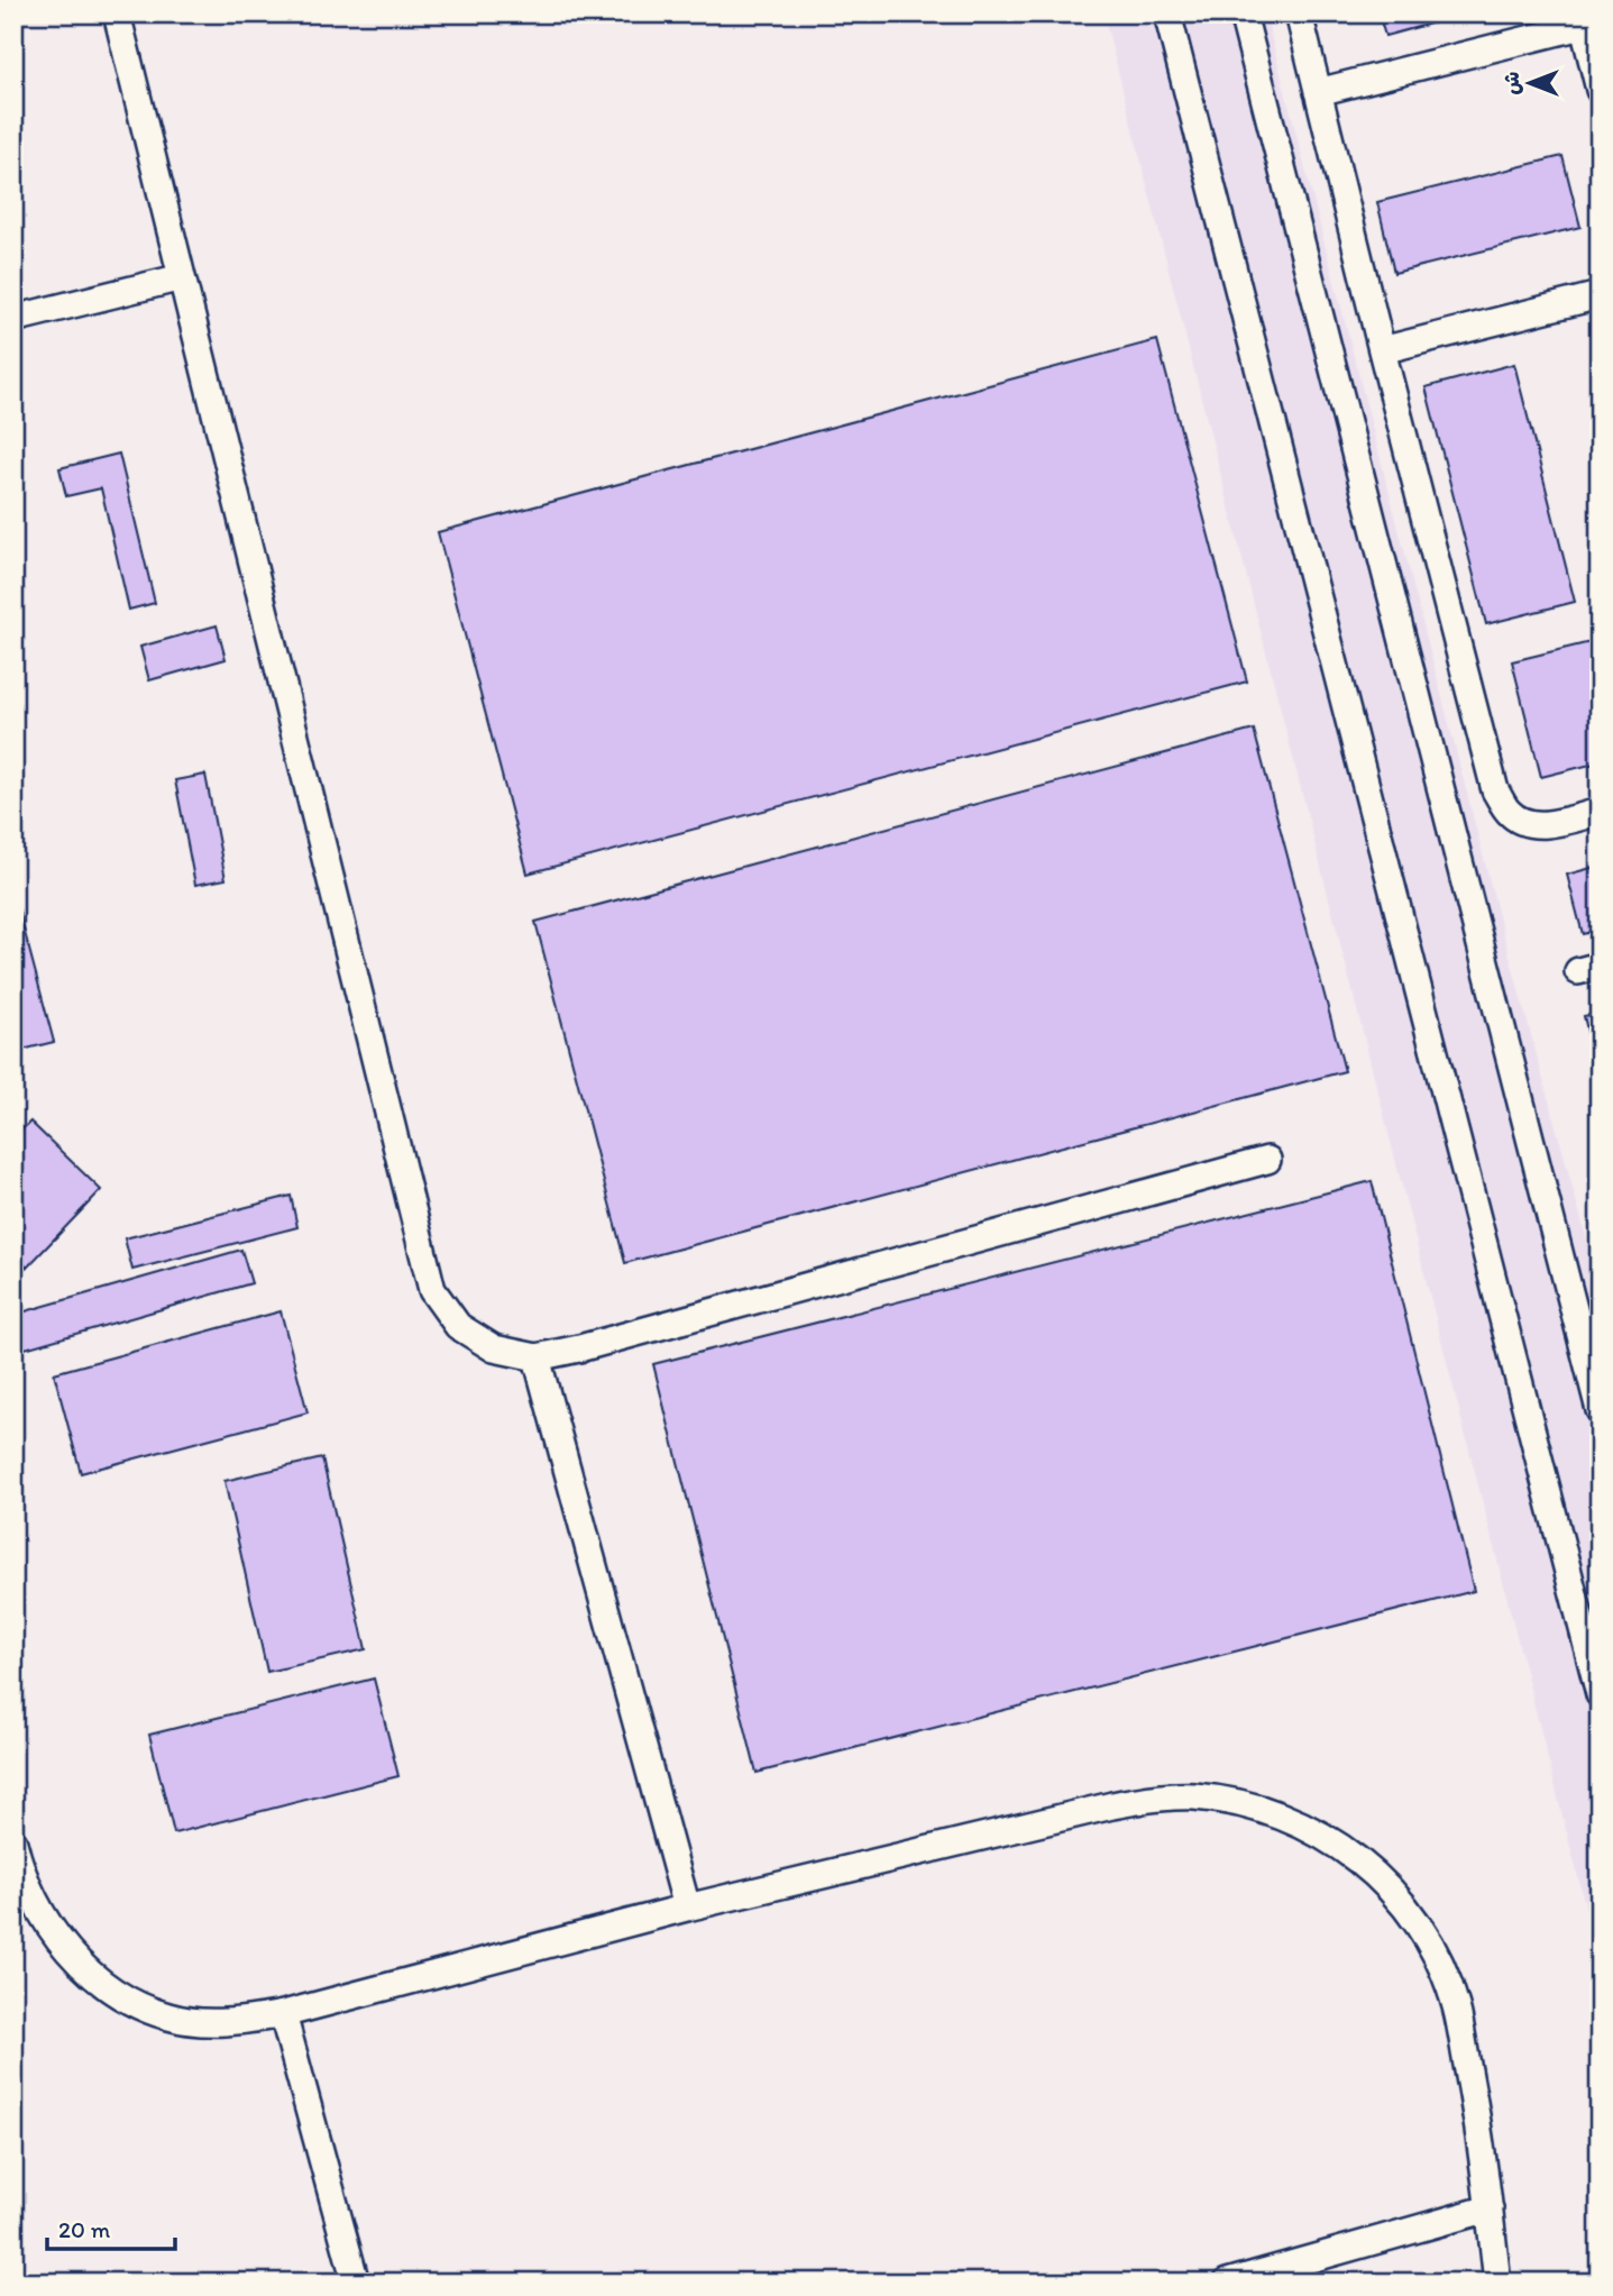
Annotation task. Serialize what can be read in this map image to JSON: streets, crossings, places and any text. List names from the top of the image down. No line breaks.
{"scale_bar":"20 m","north":"left"}
